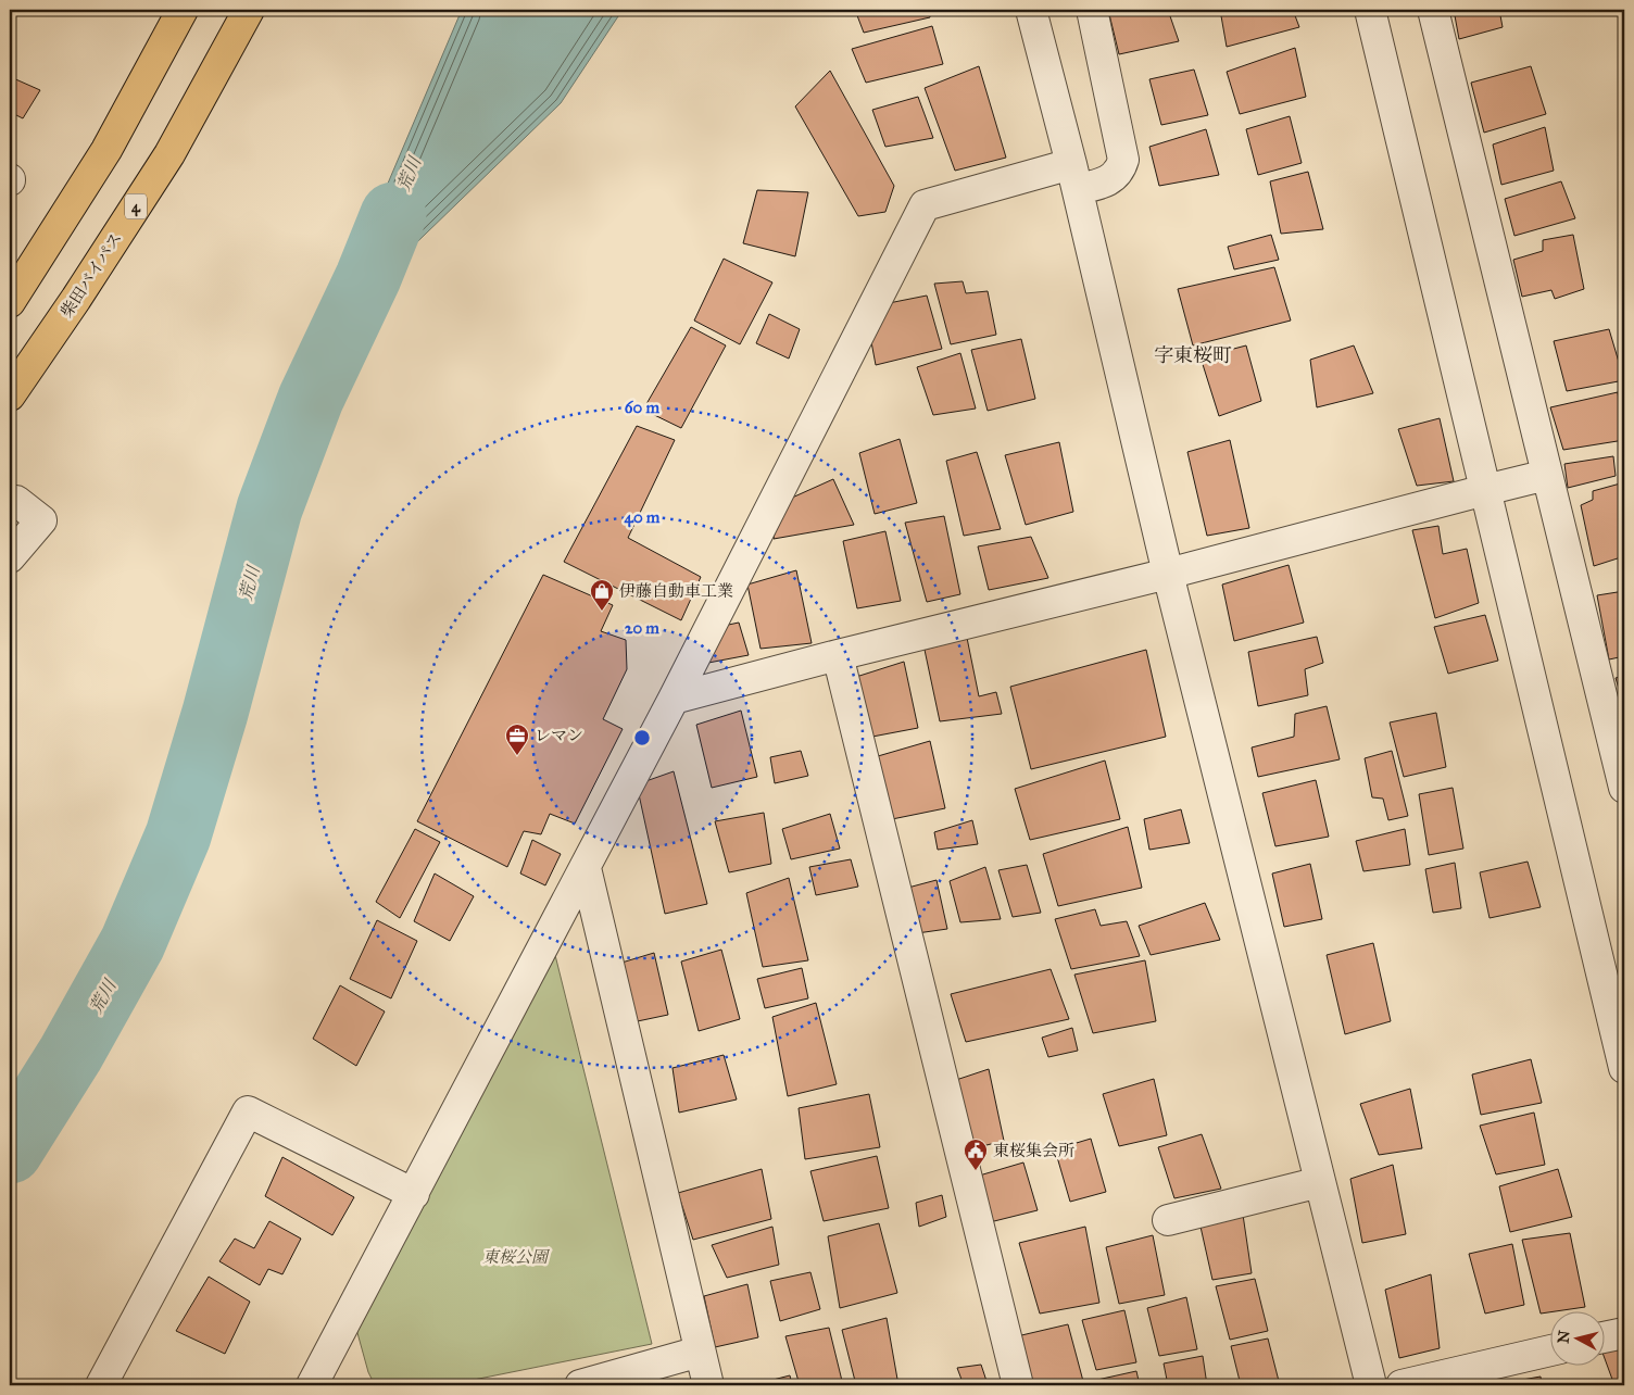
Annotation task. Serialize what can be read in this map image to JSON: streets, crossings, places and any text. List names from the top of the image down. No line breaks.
{"streets":{"highway":["4","柴田バイパス"]},"districts":["字東桜町"],"water":["荒川"],"parks":["東桜公園"],"places":{"shop":["伊藤自動車工業"],"office":["レマン"],"public building":["東桜集会所"]},"north":"left","rings":["60 m","40 m","20 m"]}
